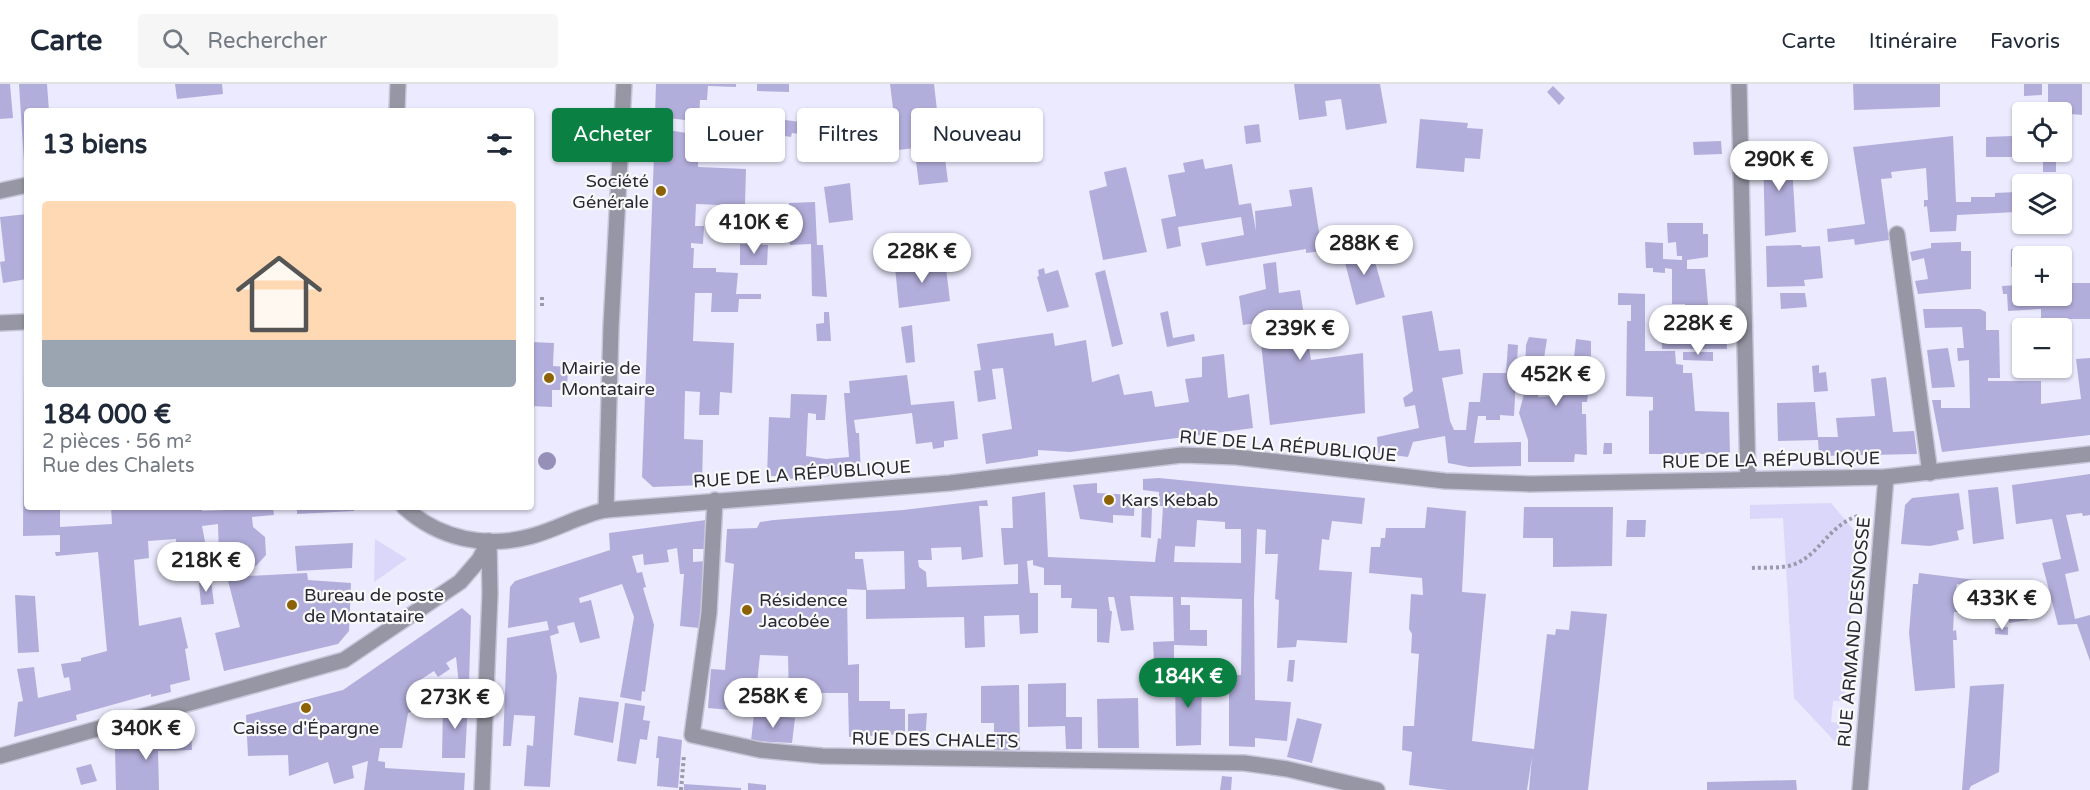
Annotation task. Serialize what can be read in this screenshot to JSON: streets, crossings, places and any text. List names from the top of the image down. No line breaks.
{"streets":{"street":["RUE DE LA RÉPUBLIQUE","RUE ARMAND DESNOSSE","RUE DES CHALETS"]},"crossings":[["RUE DE LA RÉPUBLIQUE","RUE ARMAND DESNOSSE"]],"places":["Société Générale","Mairie de Montataire","Kars Kebab","Bureau de poste de Montataire","Résidence Jacobée","Caisse d'Épargne"],"page":{"header":"Carte","search":"Rechercher","nav":["Carte","Itinéraire","Favoris"],"map_buttons":["+","−"],"chip":["Acheter","Louer","Filtres","Nouveau"],"heading":"13 biens","price":["290K €","410K €","288K €","228K €","228K €","239K €","452K €","218K €","433K €","184K €","258K €","273K €","340K €"],"list":[{"name":"184 000 €","note":"2 pièces · 56 m² · Rue des Chalets"}]}}
